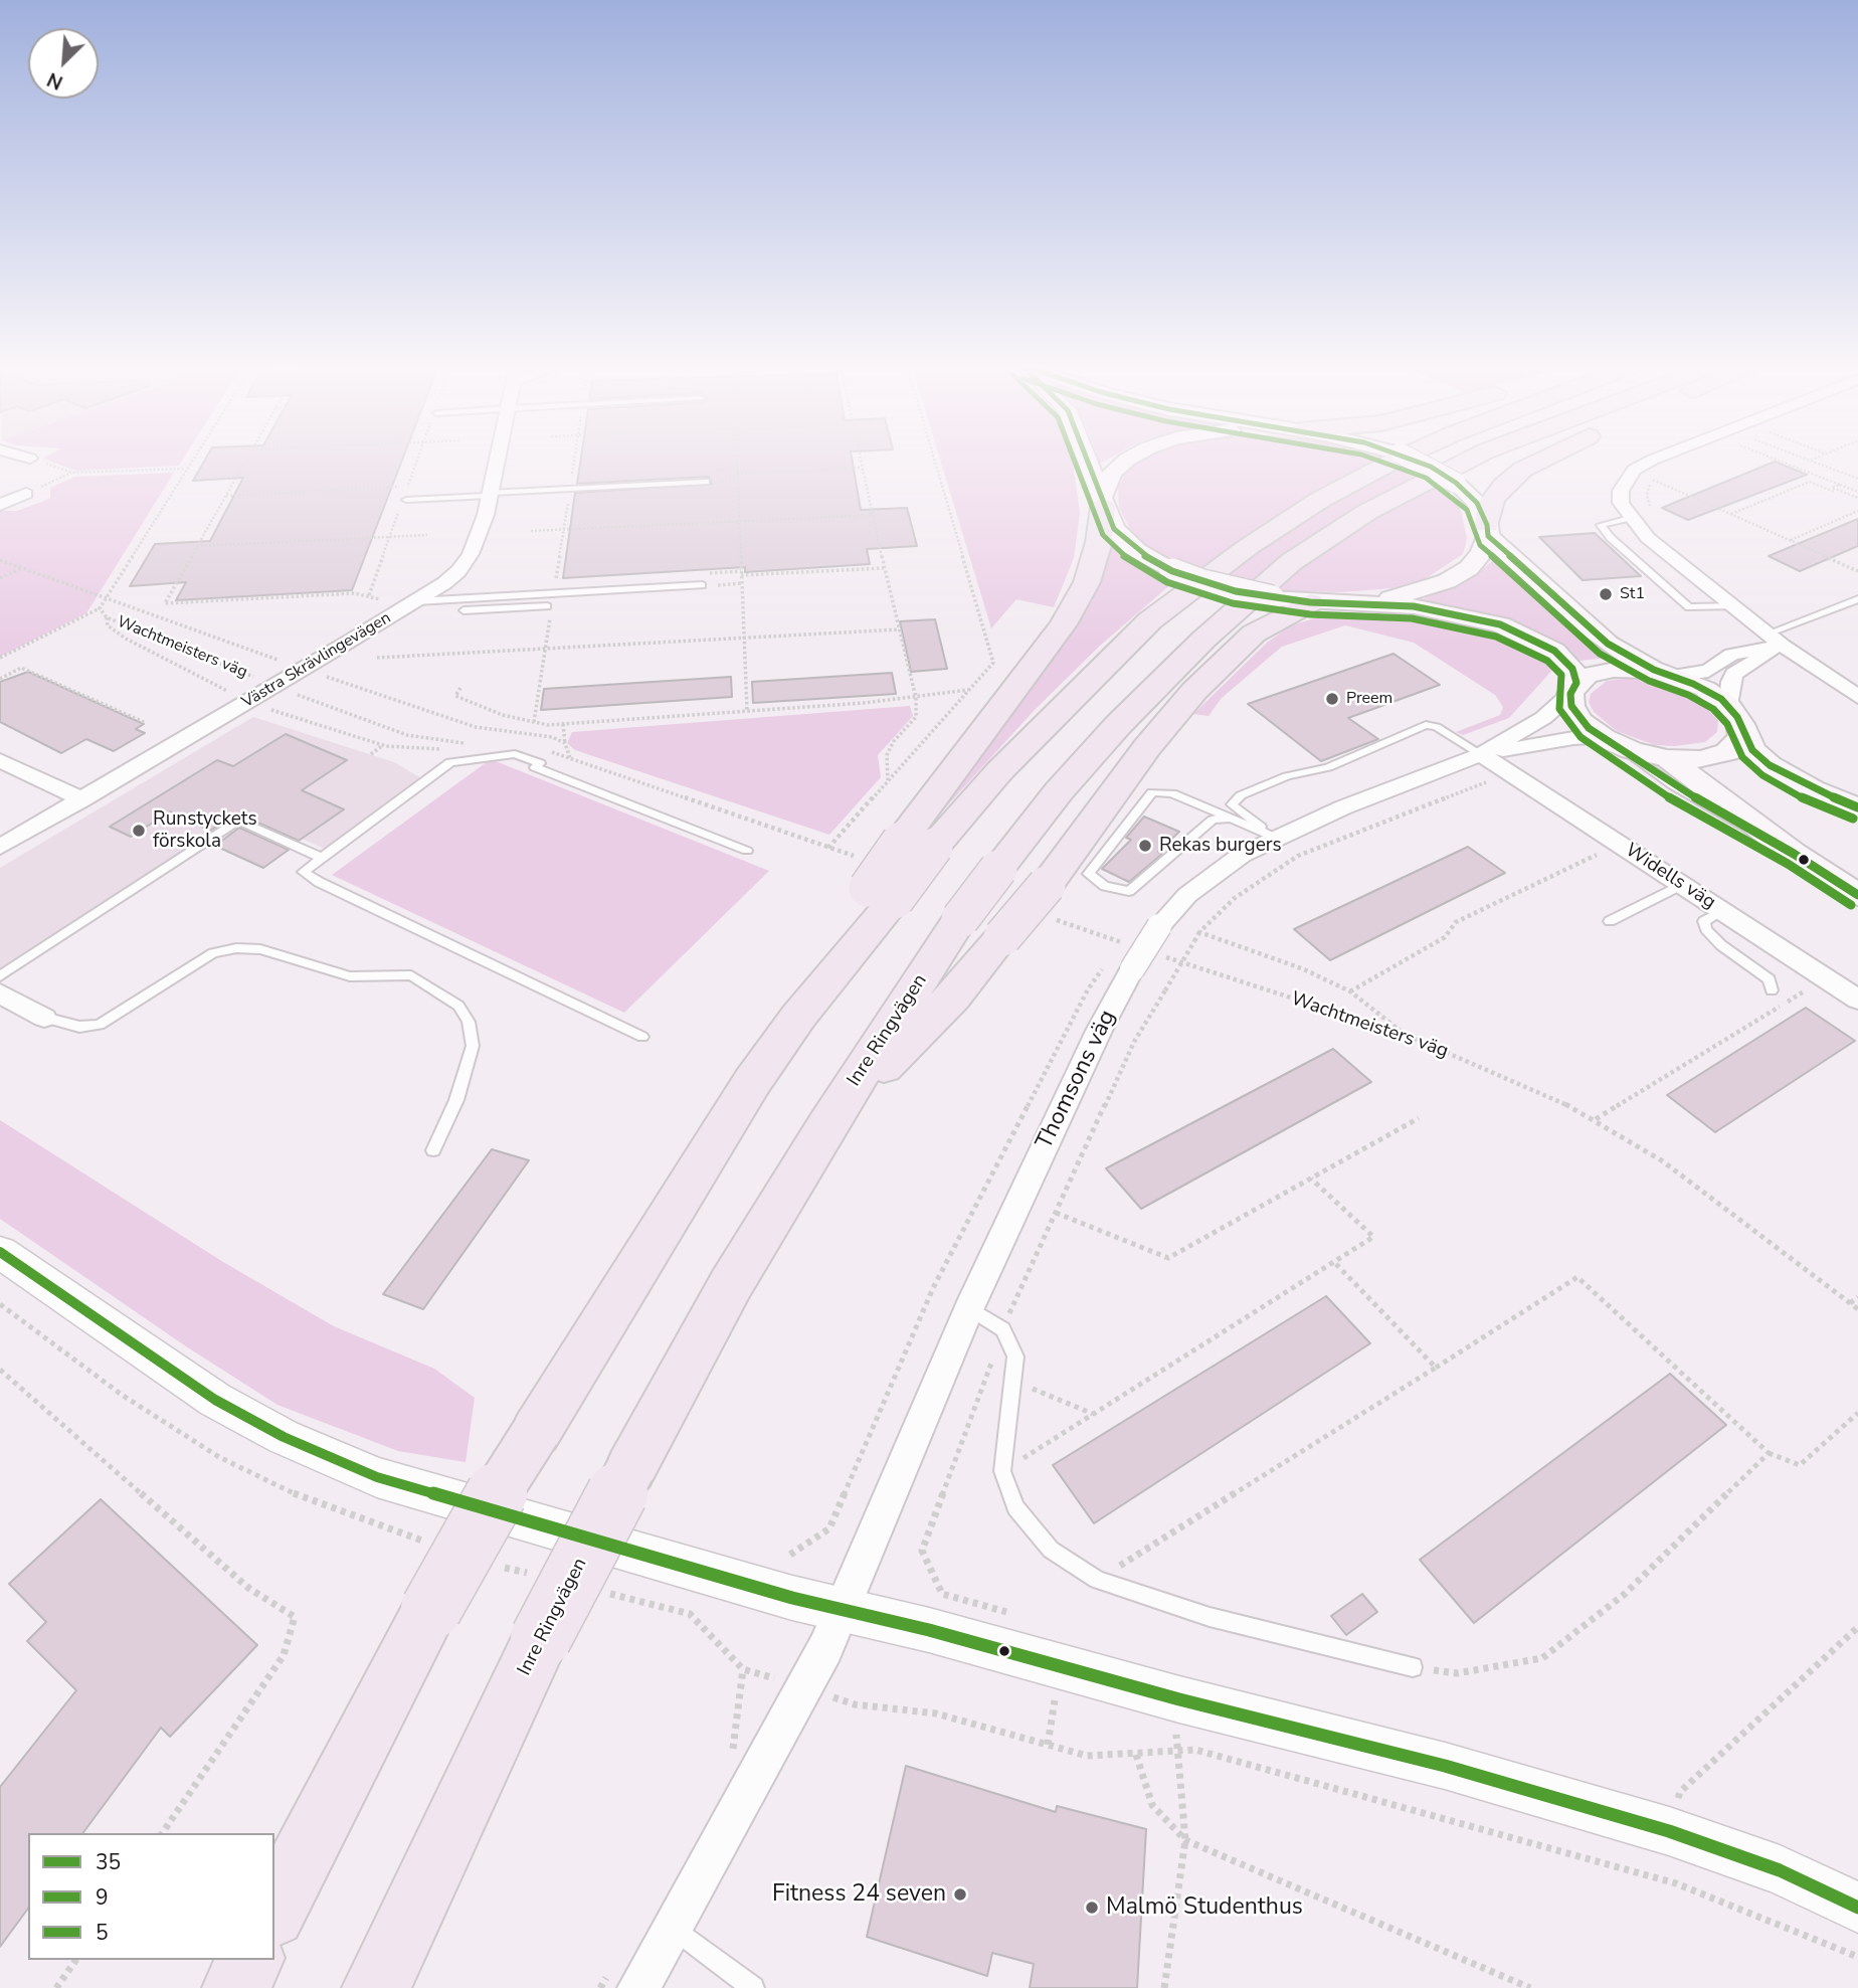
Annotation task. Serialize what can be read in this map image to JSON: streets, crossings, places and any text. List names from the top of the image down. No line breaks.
{"streets":{"highway":["Inre Ringvägen"],"street":["Västra Skrävlingevägen","Widells väg","Thomsons väg"],"path":["Wachtmeisters väg"]},"crossings":[["Wachtmeisters väg","Thomsons väg"],["Widells väg","Thomsons väg"]],"places":["St1","Preem","Runstyckets förskola","Rekas burgers","Fitness 24 seven","Malmö Studenthus"],"lines":["transit line 9","transit line 5","transit line 35"],"legend":["35","9","5"],"north":"bottom left"}
